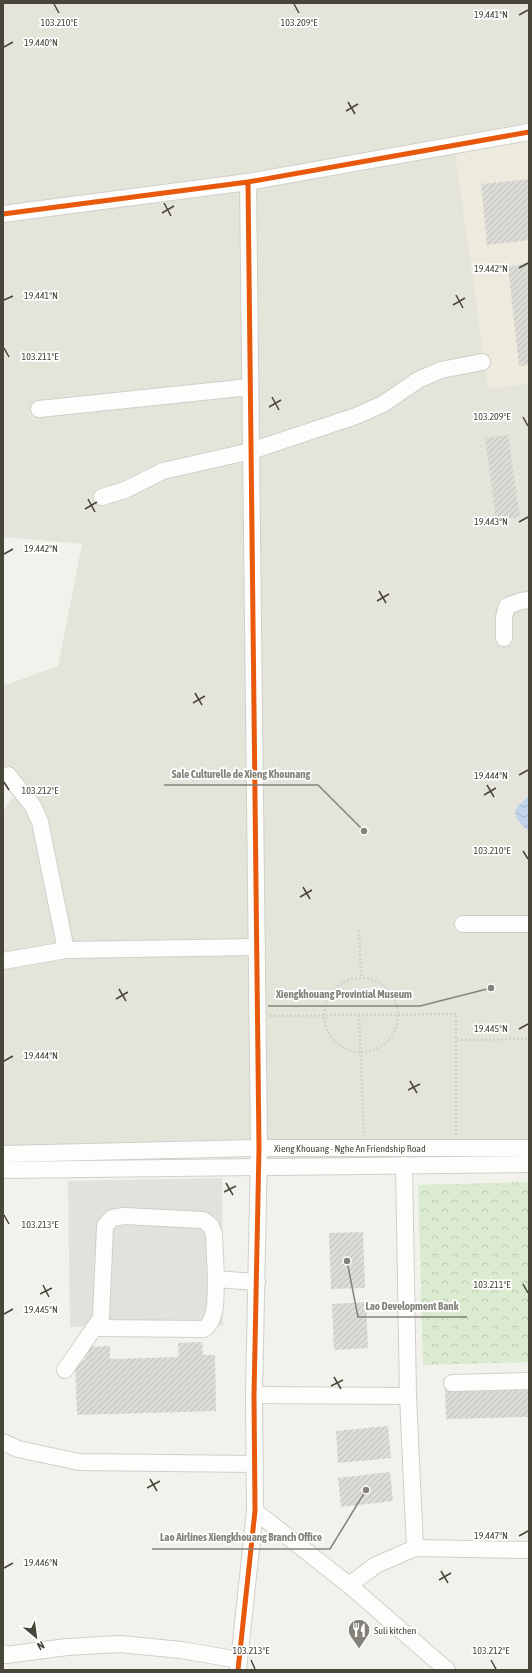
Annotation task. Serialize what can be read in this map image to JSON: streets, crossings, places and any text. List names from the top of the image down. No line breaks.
{"streets":{"street":["Xieng Khouang - Nghe An Friendship Road"]},"places":{"other":["Sale Culturelle de Xieng Khounang","Xiengkhouang Provintial Museum","Lao Development Bank","Lao Airlines Xiengkhouang Branch Office"],"restaurant":["Suli kitchen"]},"north":"bottom right","coordinates":["19.441°N","103.210°E","103.209°E","19.440°N","19.442°N","103.211°E","19.443°N","19.444°N","103.212°E","19.445°N","103.213°E","19.447°N","19.446°N"]}
